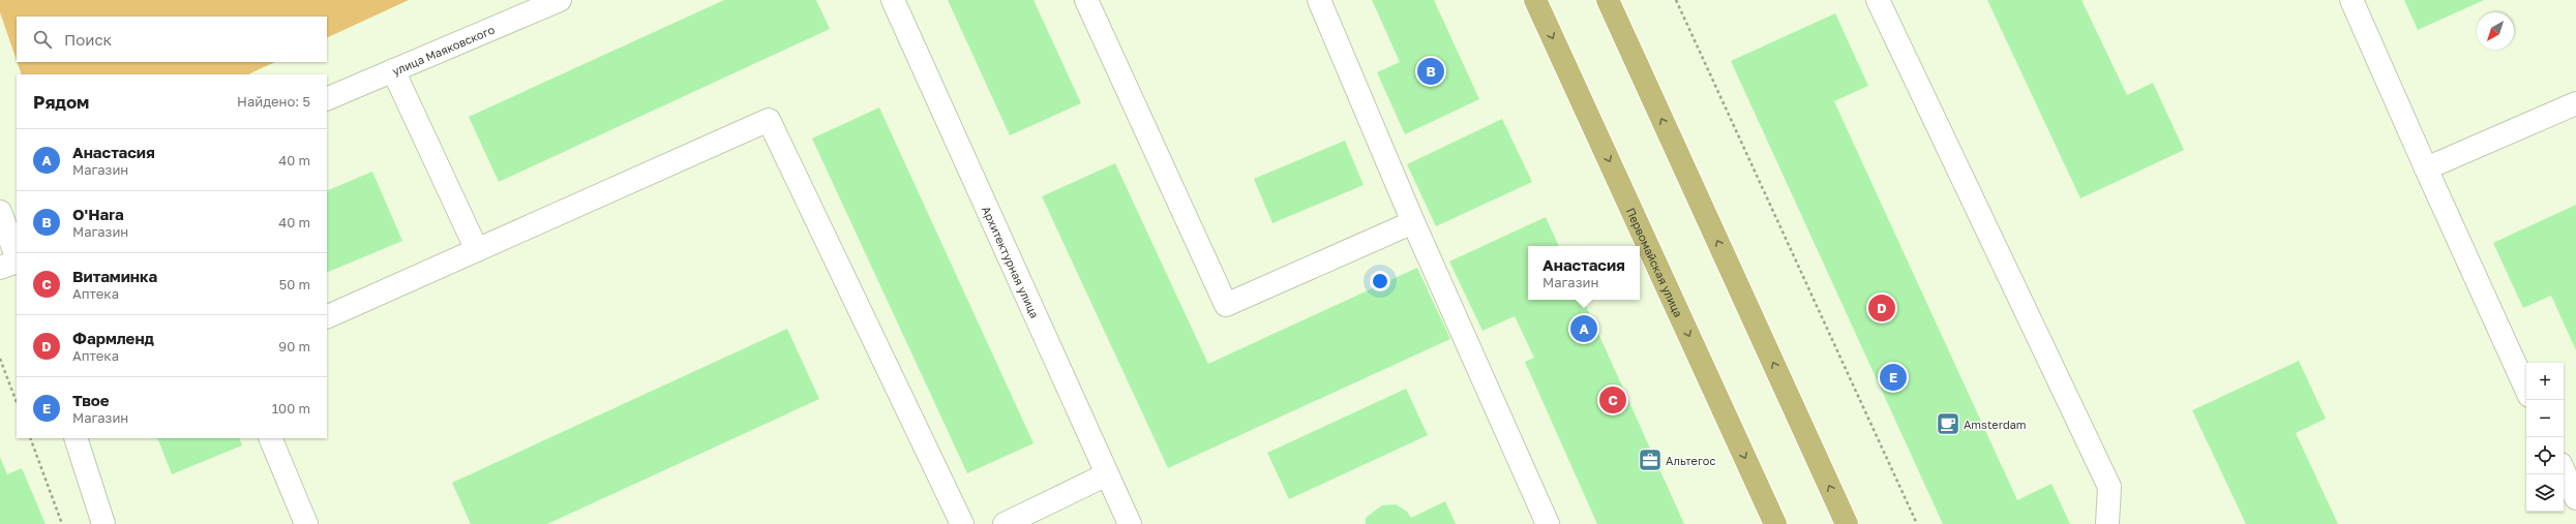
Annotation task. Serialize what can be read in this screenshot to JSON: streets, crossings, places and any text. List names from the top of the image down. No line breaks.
{"streets":{"main road":["Первомайская улица"],"street":["улица Маяковского","Архитектурная улица"]},"places":{"cafe":["Amsterdam"],"office":["Альтегос"]},"north":"bottom left","page":{"search":"Поиск","pins":["B","D","A","E","C"],"heading":["Рядом","Найдено: 5"],"list":[{"mark":"A","name":"Анастасия","note":"Магазин","value":"40 m"},{"mark":"B","name":"O'Hara","note":"Магазин","value":"40 m"},{"mark":"C","name":"Витаминка","note":"Аптека","value":"50 m"},{"mark":"D","name":"Фармленд","note":"Аптека","value":"90 m"},{"mark":"E","name":"Твое","note":"Магазин","value":"100 m"}],"popup":["Анастасия","Магазин"],"map_buttons":["+","−"]}}
